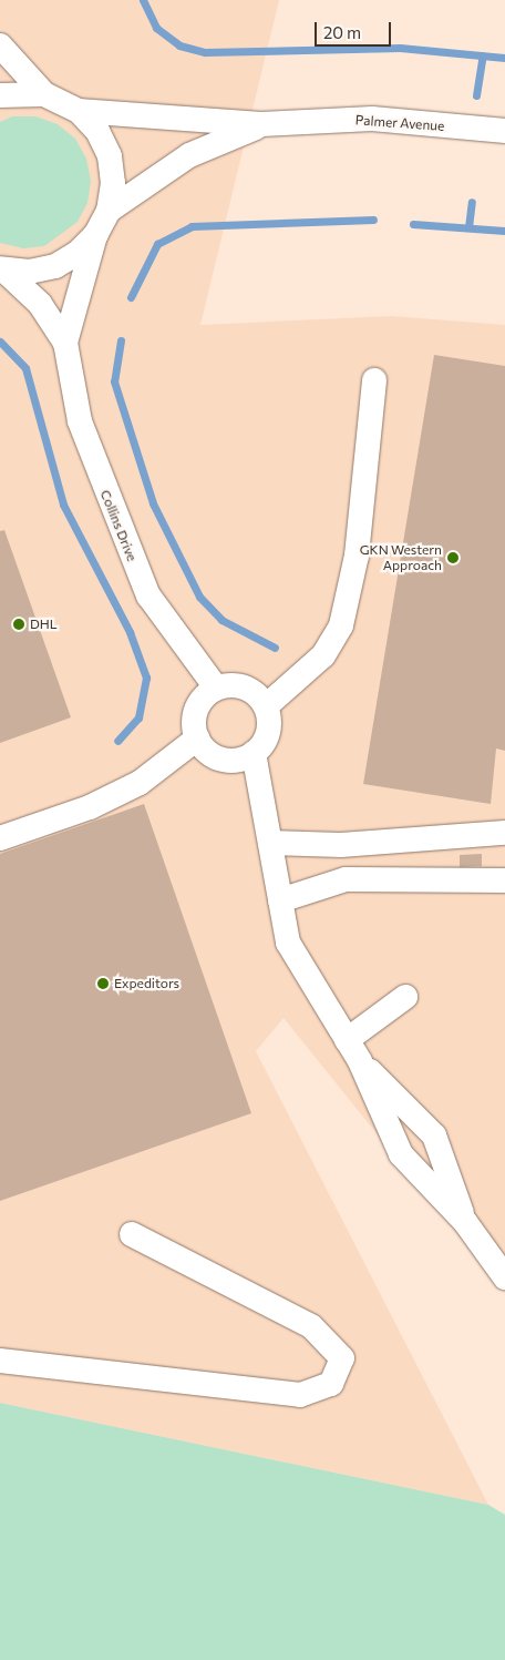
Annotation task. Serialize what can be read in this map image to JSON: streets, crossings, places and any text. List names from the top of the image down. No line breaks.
{"streets":{"street":["Palmer Avenue","Collins Drive"]},"places":["GKN Western Approach","DHL","Expeditors"],"scale_bar":"20 m"}
